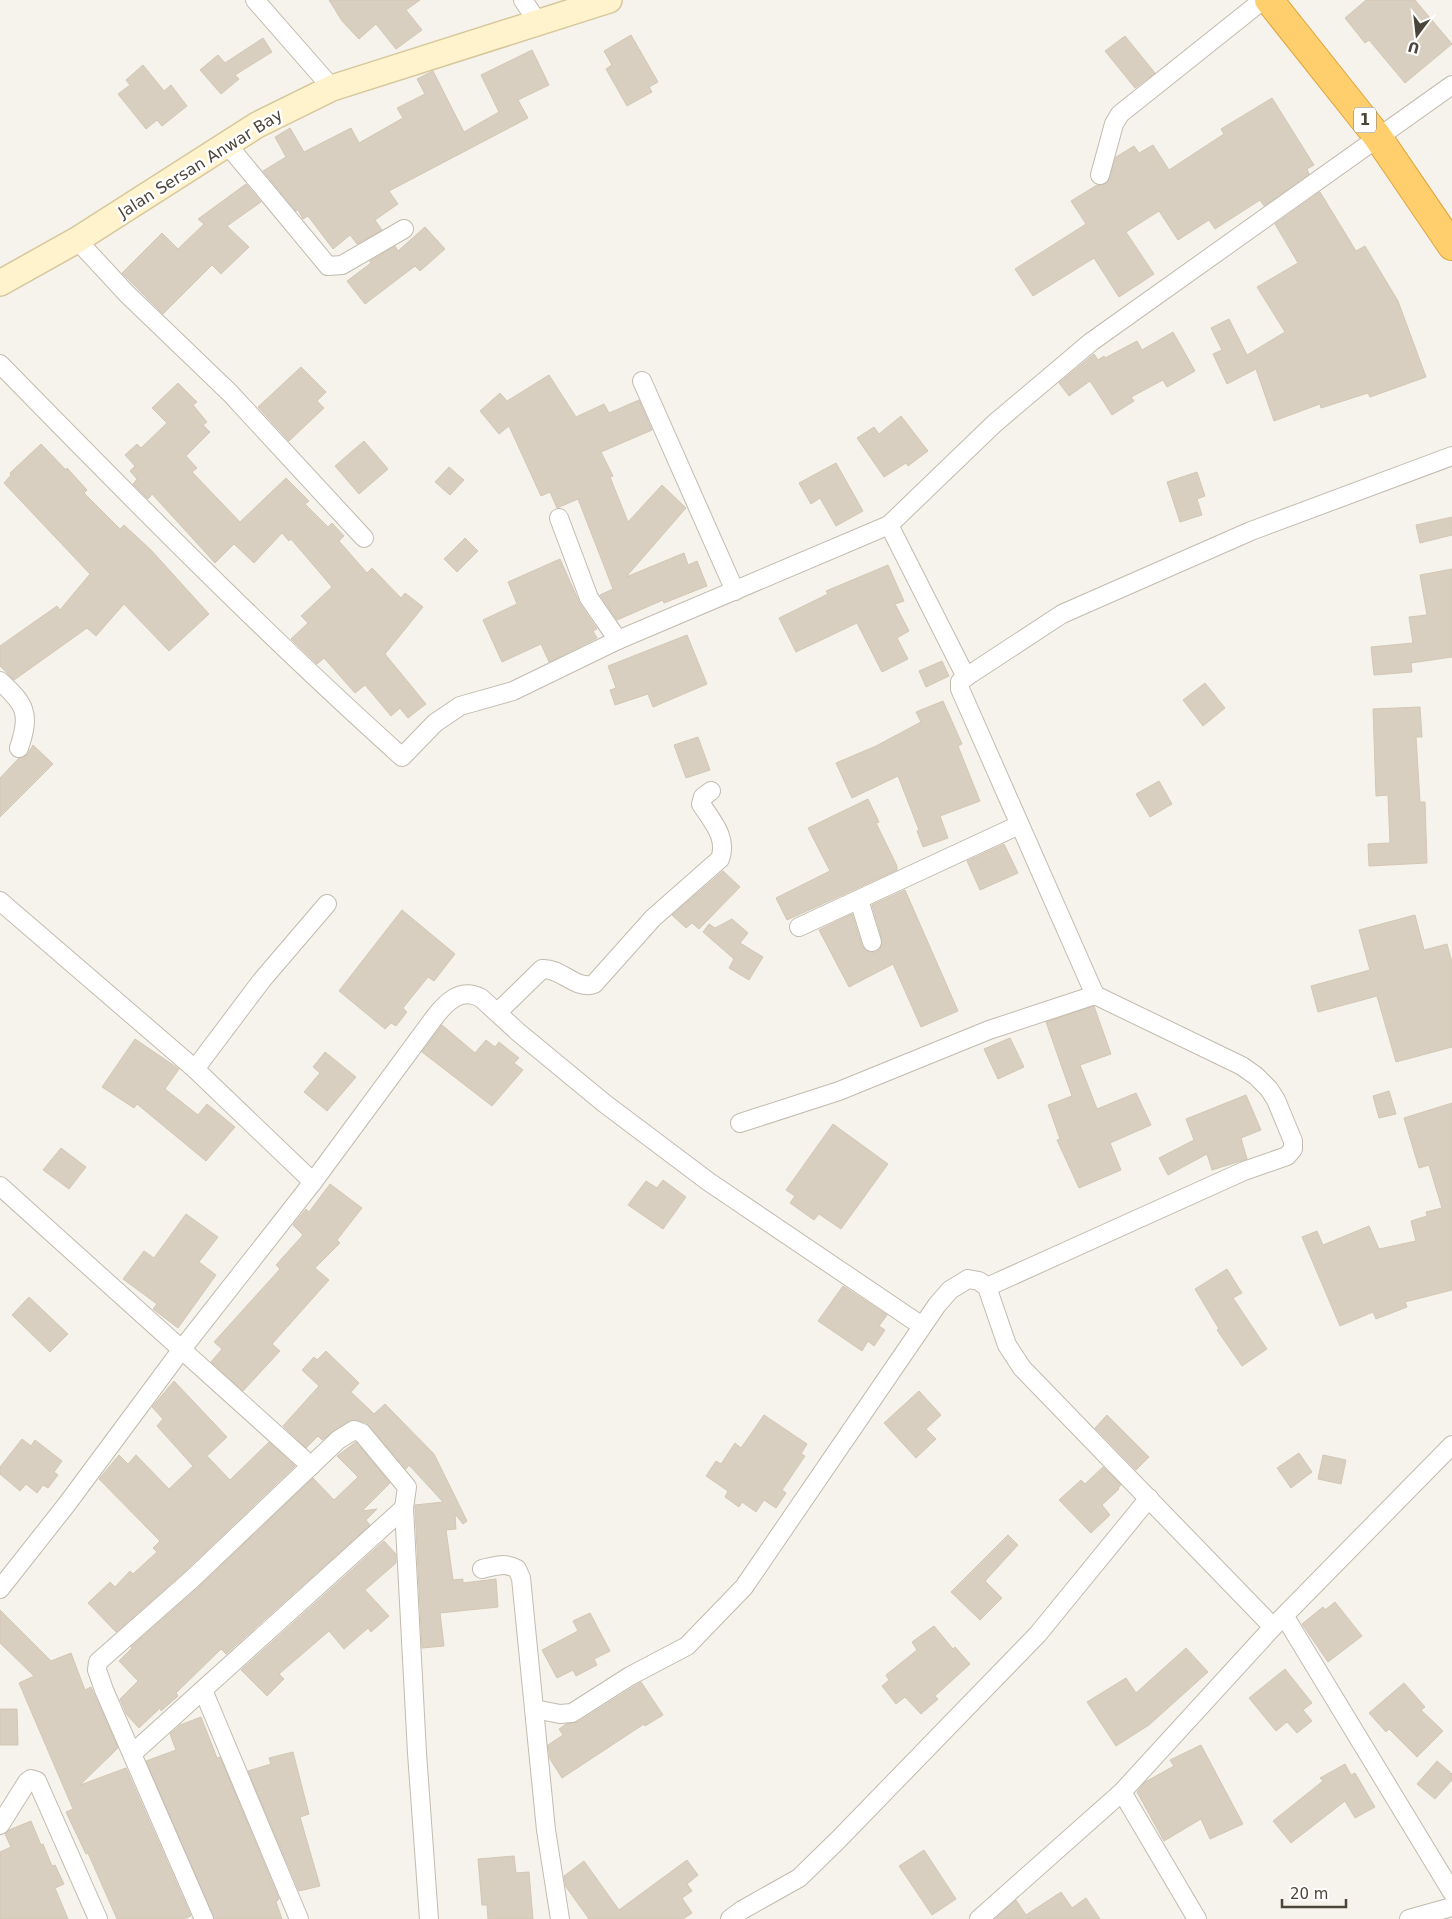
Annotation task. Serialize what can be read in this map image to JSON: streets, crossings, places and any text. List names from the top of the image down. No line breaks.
{"streets":{"highway":["1"],"main road":["Jalan Sersan Anwar Bay"]},"scale_bar":"20 m","north":"bottom"}
